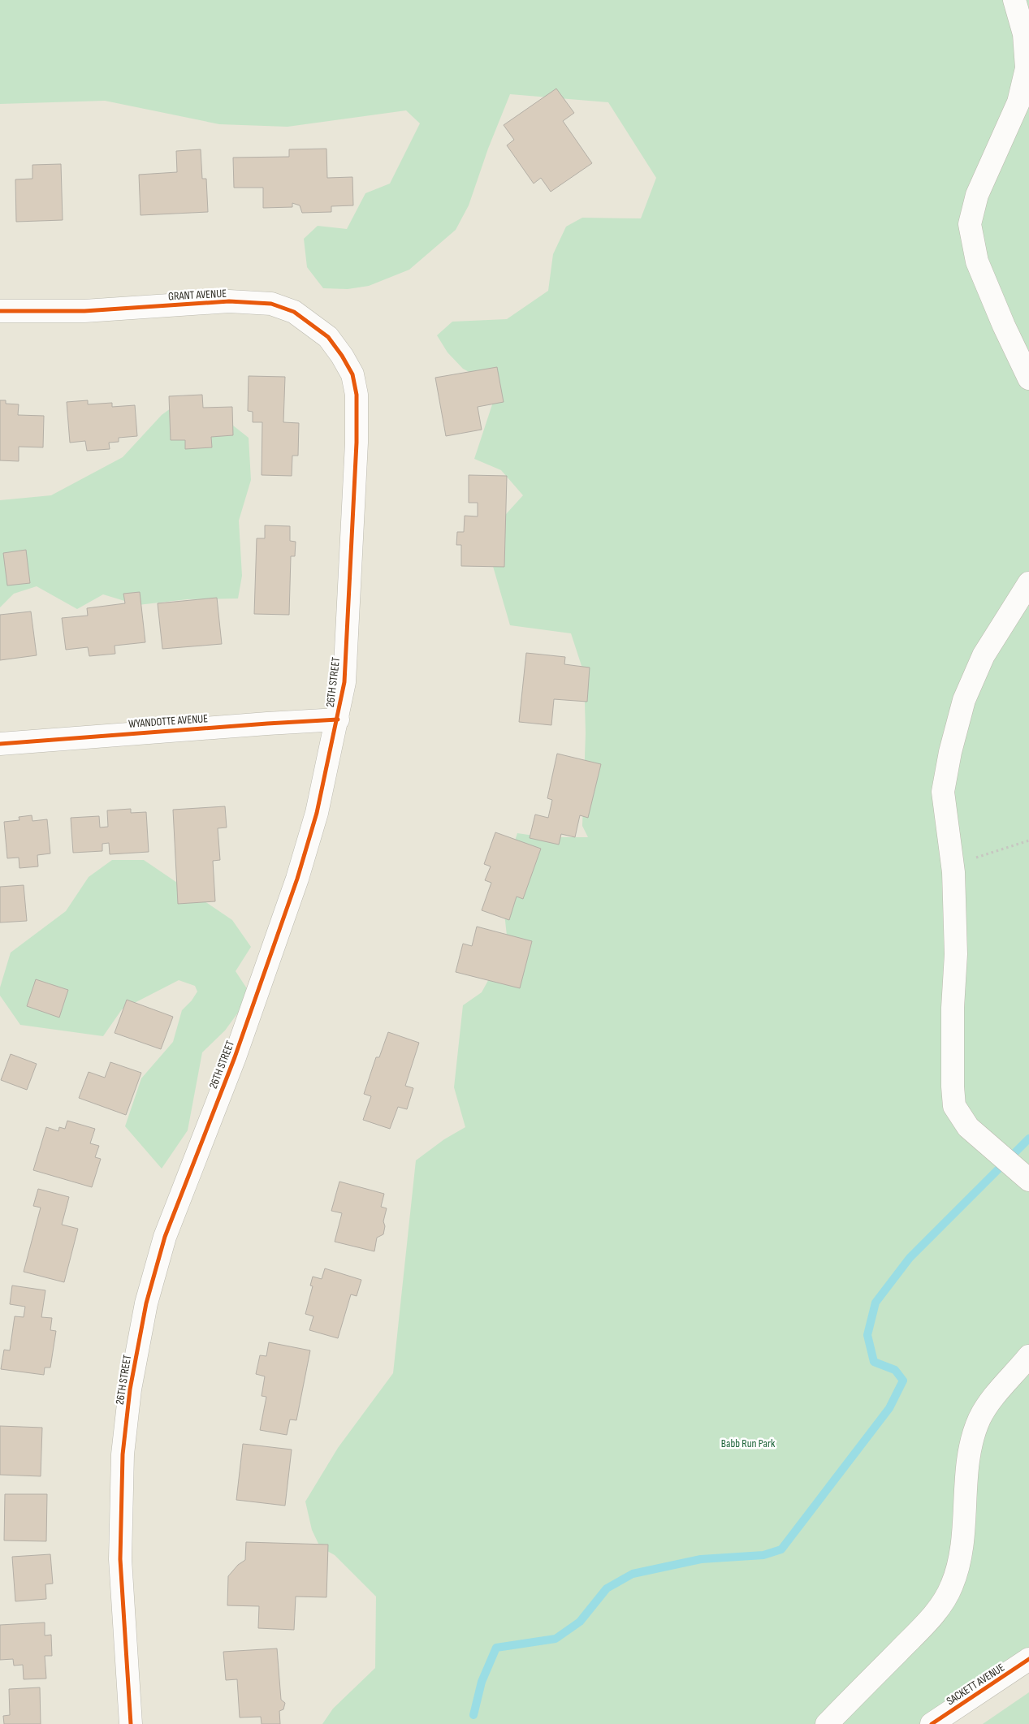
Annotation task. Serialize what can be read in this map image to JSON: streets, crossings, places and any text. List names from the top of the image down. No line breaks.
{"streets":{"street":["GRANT AVENUE","26TH STREET","WYANDOTTE AVENUE","SACKETT AVENUE"]},"crossings":[["GRANT AVENUE","26TH STREET"],["26TH STREET","WYANDOTTE AVENUE"]],"parks":["Babb Run Park"]}
